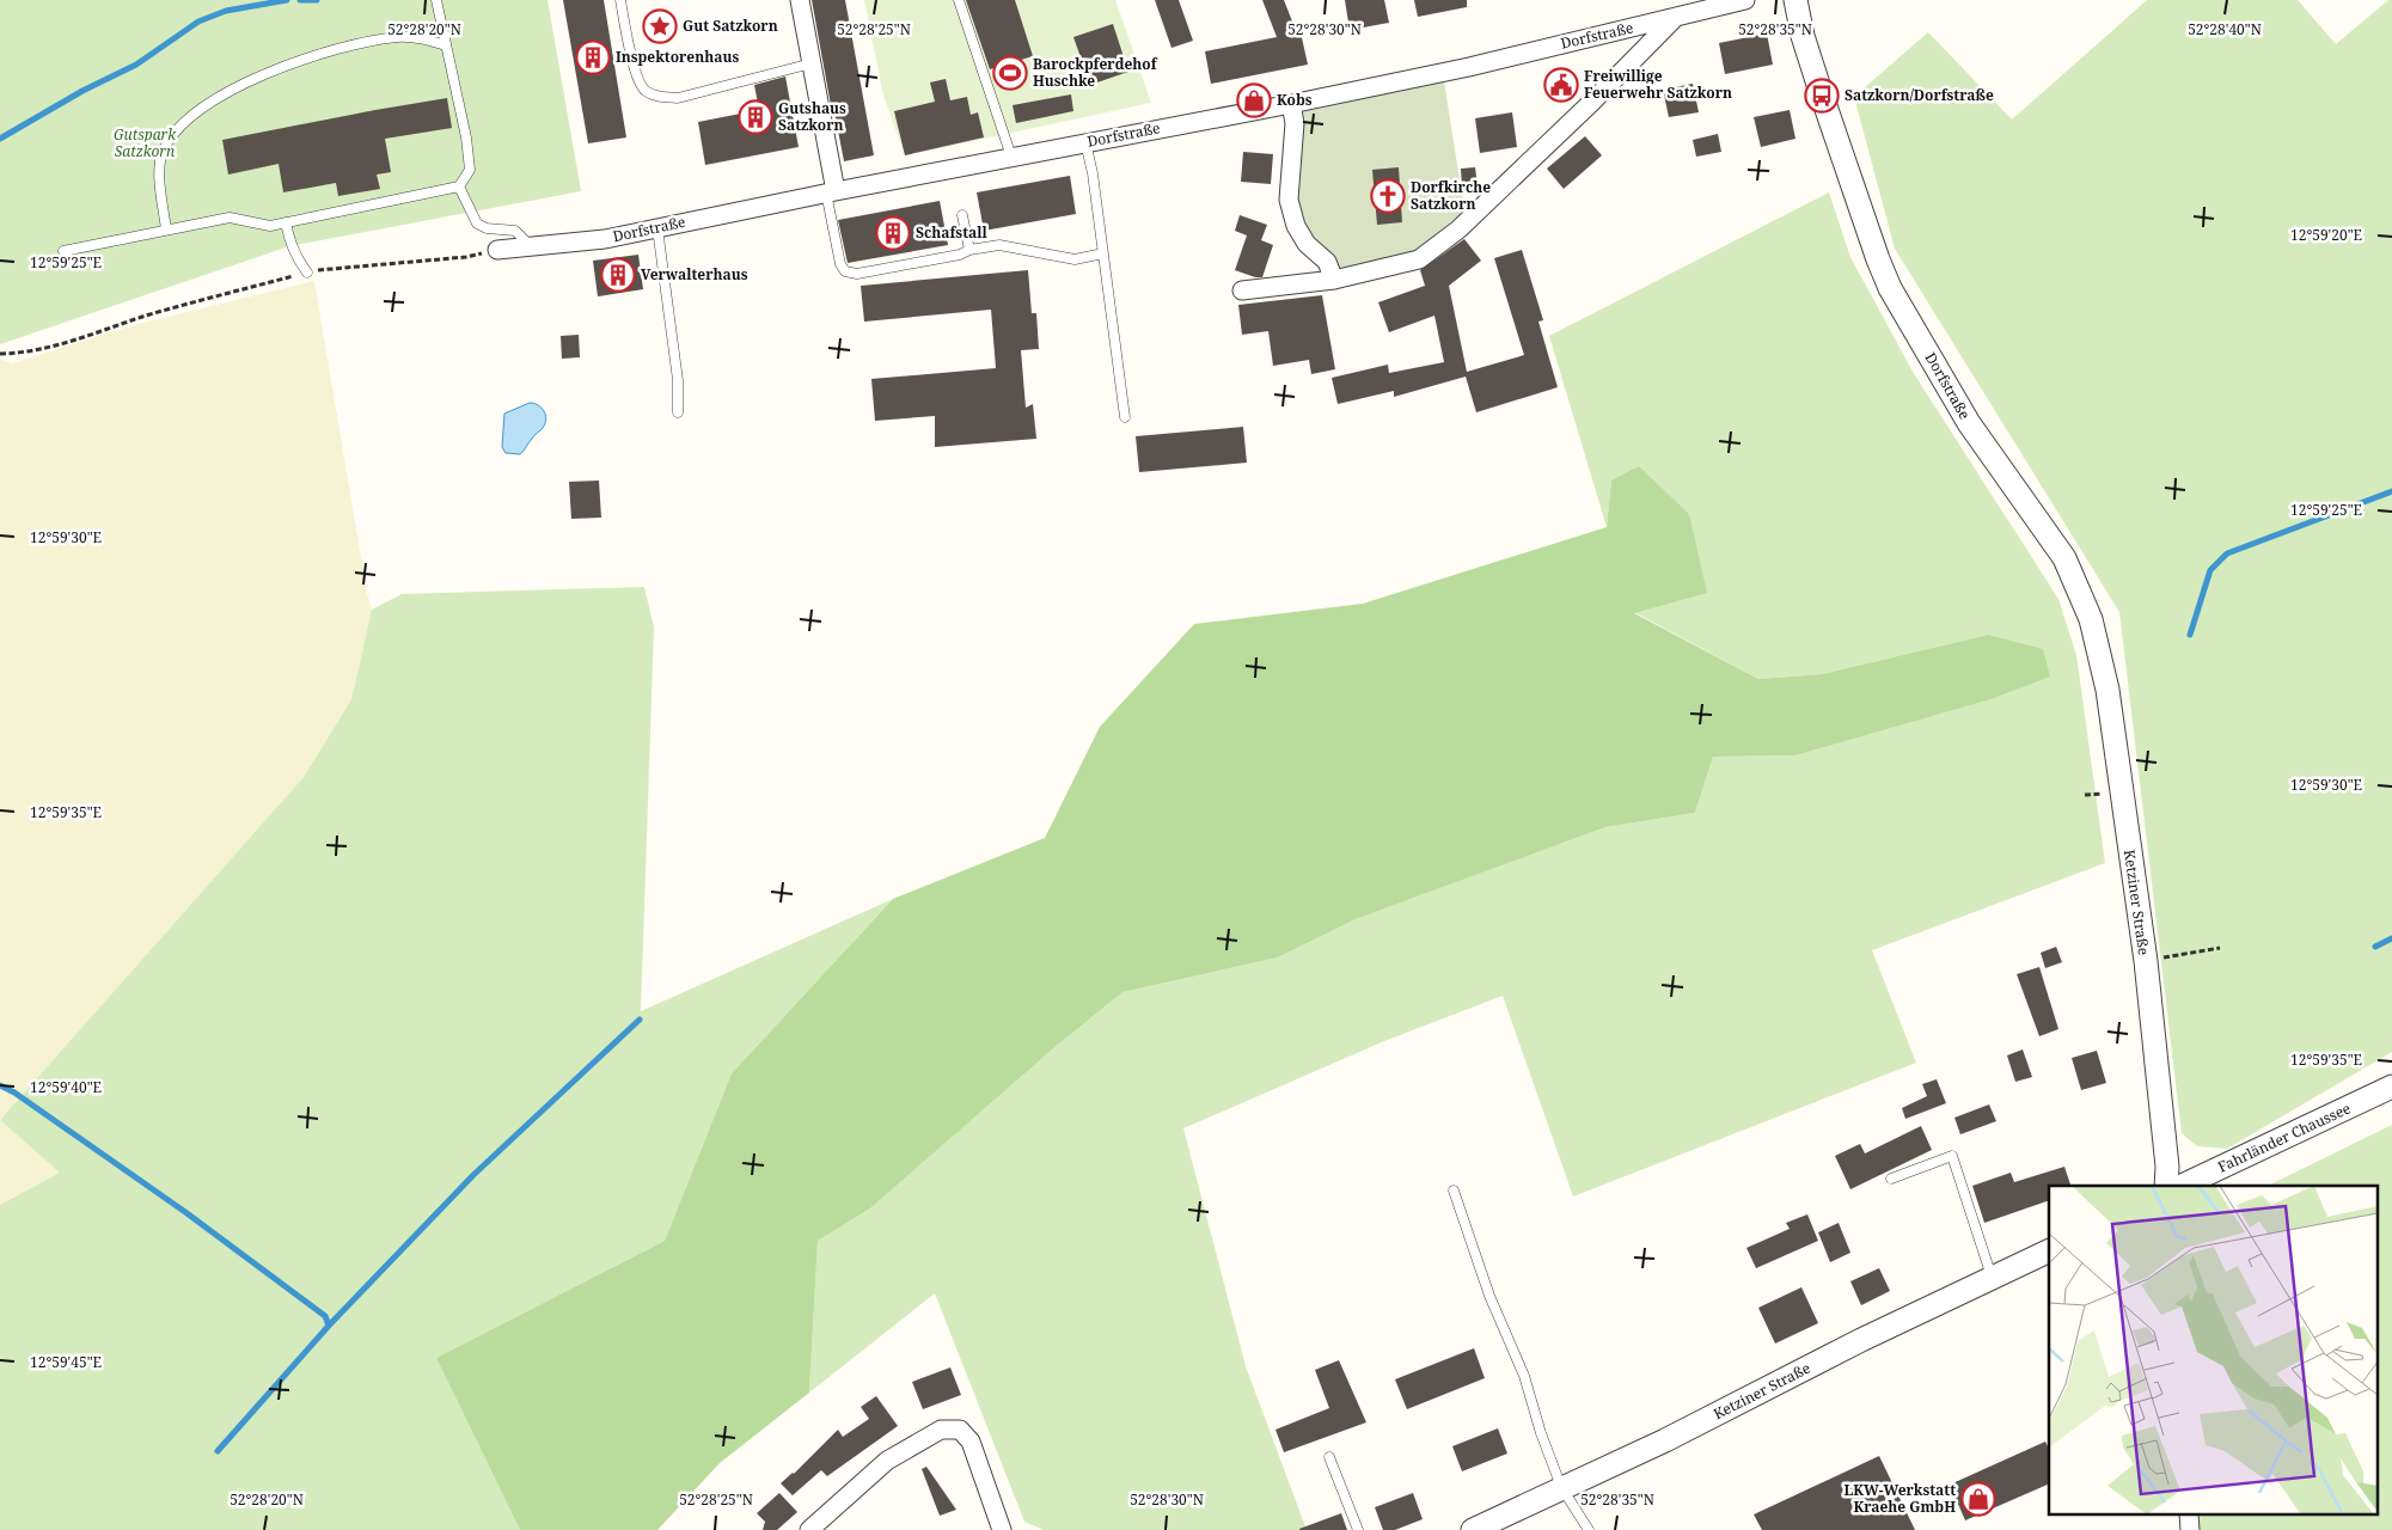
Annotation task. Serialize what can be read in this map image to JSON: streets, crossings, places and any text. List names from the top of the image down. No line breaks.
{"streets":{"street":["Dorfstraße","Ketziner Straße","Fahrländer Chaussee"]},"crossings":[["Dorfstraße","Ketziner Straße"]],"parks":["Gutspark Satzkorn"],"places":{"place":["Gut Satzkorn"],"building":["Inspektorenhaus","Gutshaus Satzkorn","Schafstall","Verwalterhaus"],"sports":["Barockpferdehof Huschke"],"public building":["Freiwillige Feuerwehr Satzkorn"],"bus stop":["Satzkorn/Dorfstraße"],"shop":["Kobs","LKW-Werkstatt Kraehe GmbH"],"church":["Dorfkirche Satzkorn"]},"coordinates":["52°28'20\"N","52°28'25\"N","52°28'30\"N","52°28'35\"N","52°28'40\"N","12°59'20\"E","12°59'25\"E","12°59'30\"E","12°59'35\"E","12°59'40\"E","12°59'45\"E"]}
